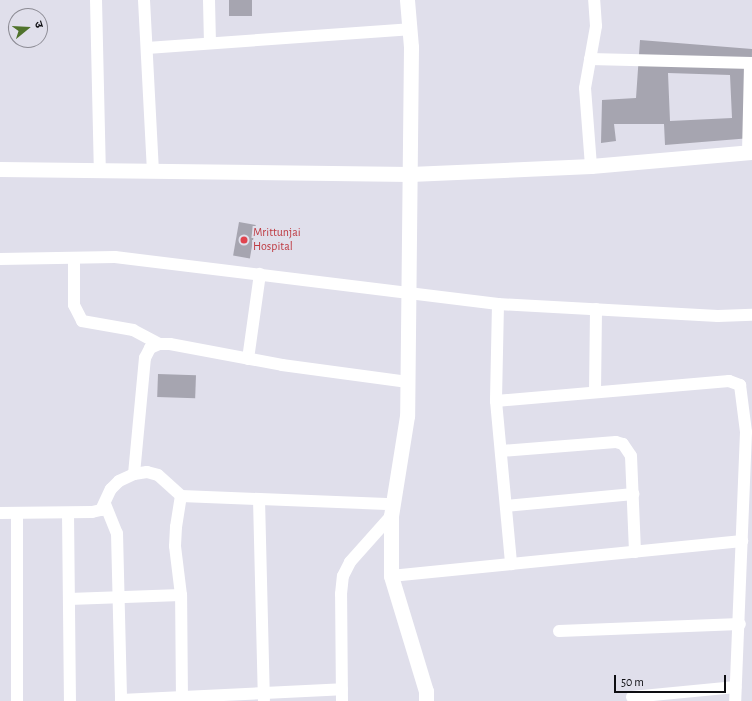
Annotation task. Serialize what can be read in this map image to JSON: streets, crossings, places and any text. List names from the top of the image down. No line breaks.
{"places":["Mrittunjai Hospital"],"scale_bar":"50 m","north":"right"}
